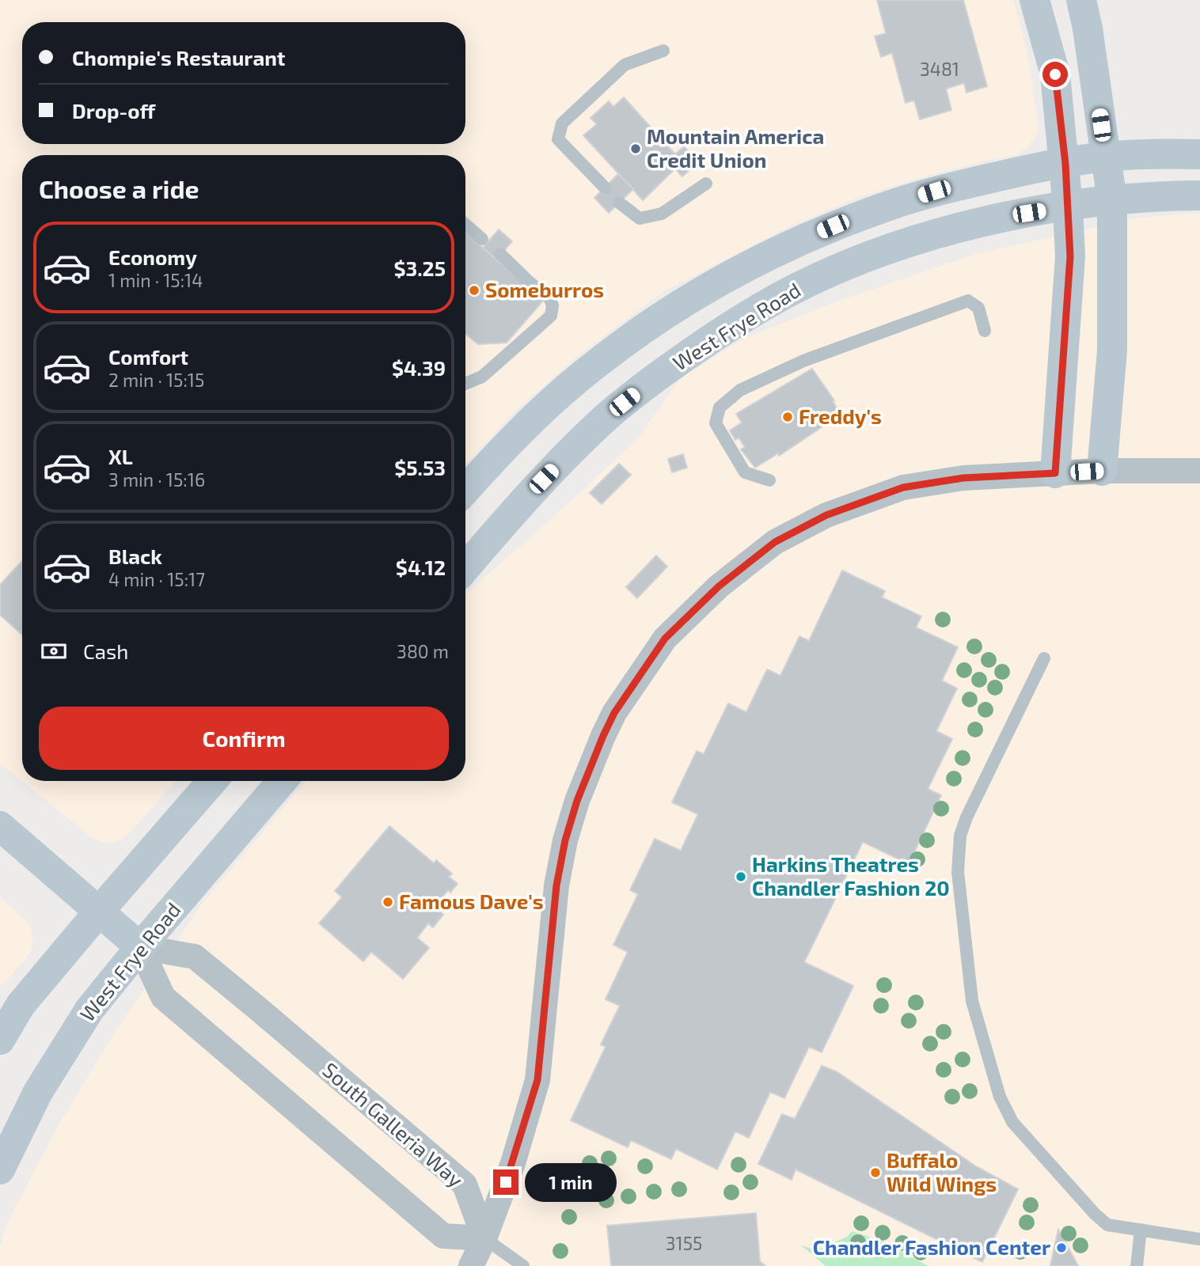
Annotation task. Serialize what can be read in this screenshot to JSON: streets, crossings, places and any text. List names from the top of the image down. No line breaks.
{"streets":{"street":["West Frye Road","South Galleria Way"]},"crossings":[["West Frye Road","South Galleria Way"]],"places":["Mountain America Credit Union","Someburros","Freddy's","Harkins Theatres Chandler Fashion 20","Famous Dave's","Buffalo Wild Wings","Chandler Fashion Center"],"house_numbers":["3481","3155"],"page":{"banner":["Chompie's Restaurant","Drop-off"],"heading":"Choose a ride","list":[{"name":"Economy","note":"1 min · 15:14","value":"$3.25"},{"name":"Comfort","note":"2 min · 15:15","value":"$4.39"},{"name":"XL","note":"3 min · 15:16","value":"$5.53"},{"name":"Black","note":"4 min · 15:17","value":"$4.12"}],"pay":["Cash","380 m"],"buttons":"Confirm","bubble":"1 min"}}
